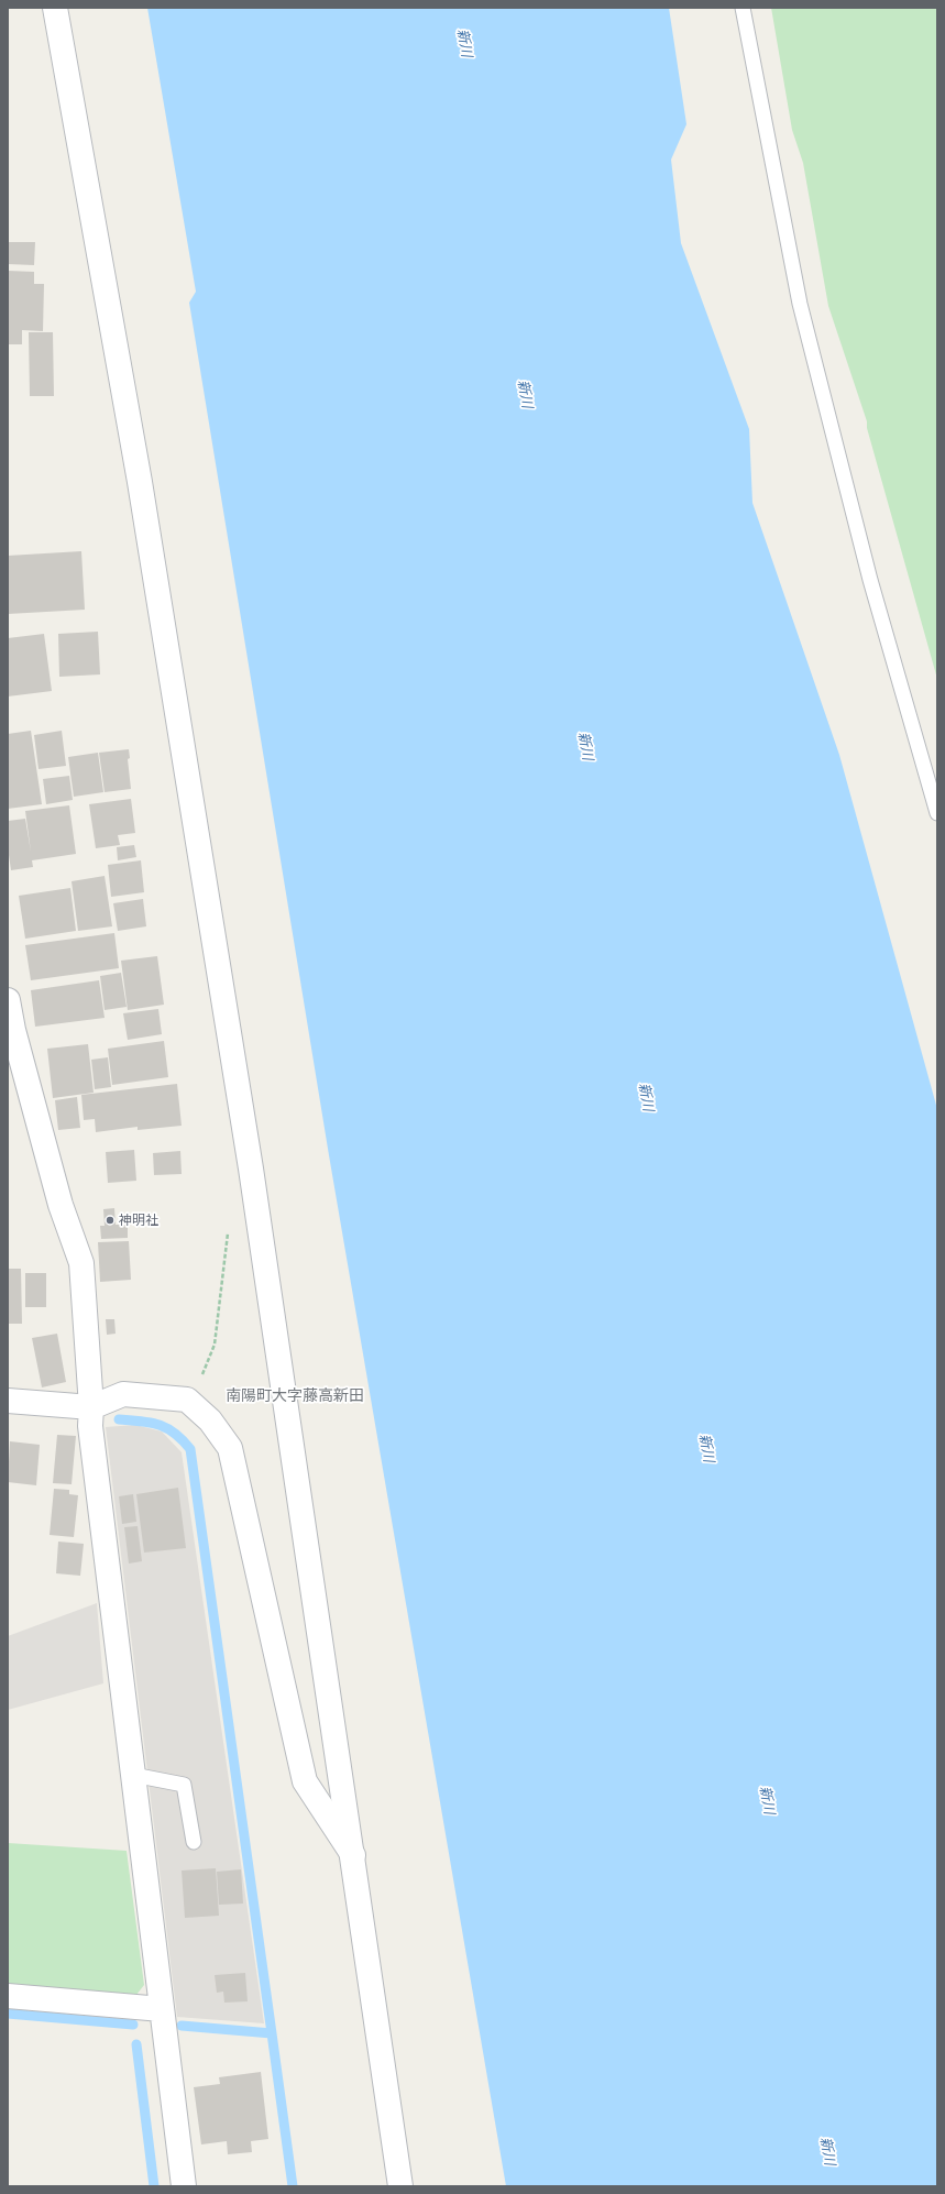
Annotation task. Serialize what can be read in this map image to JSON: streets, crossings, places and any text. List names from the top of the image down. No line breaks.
{"districts":["南陽町大字藤高新田"],"water":["新川"],"places":["神明社"]}
